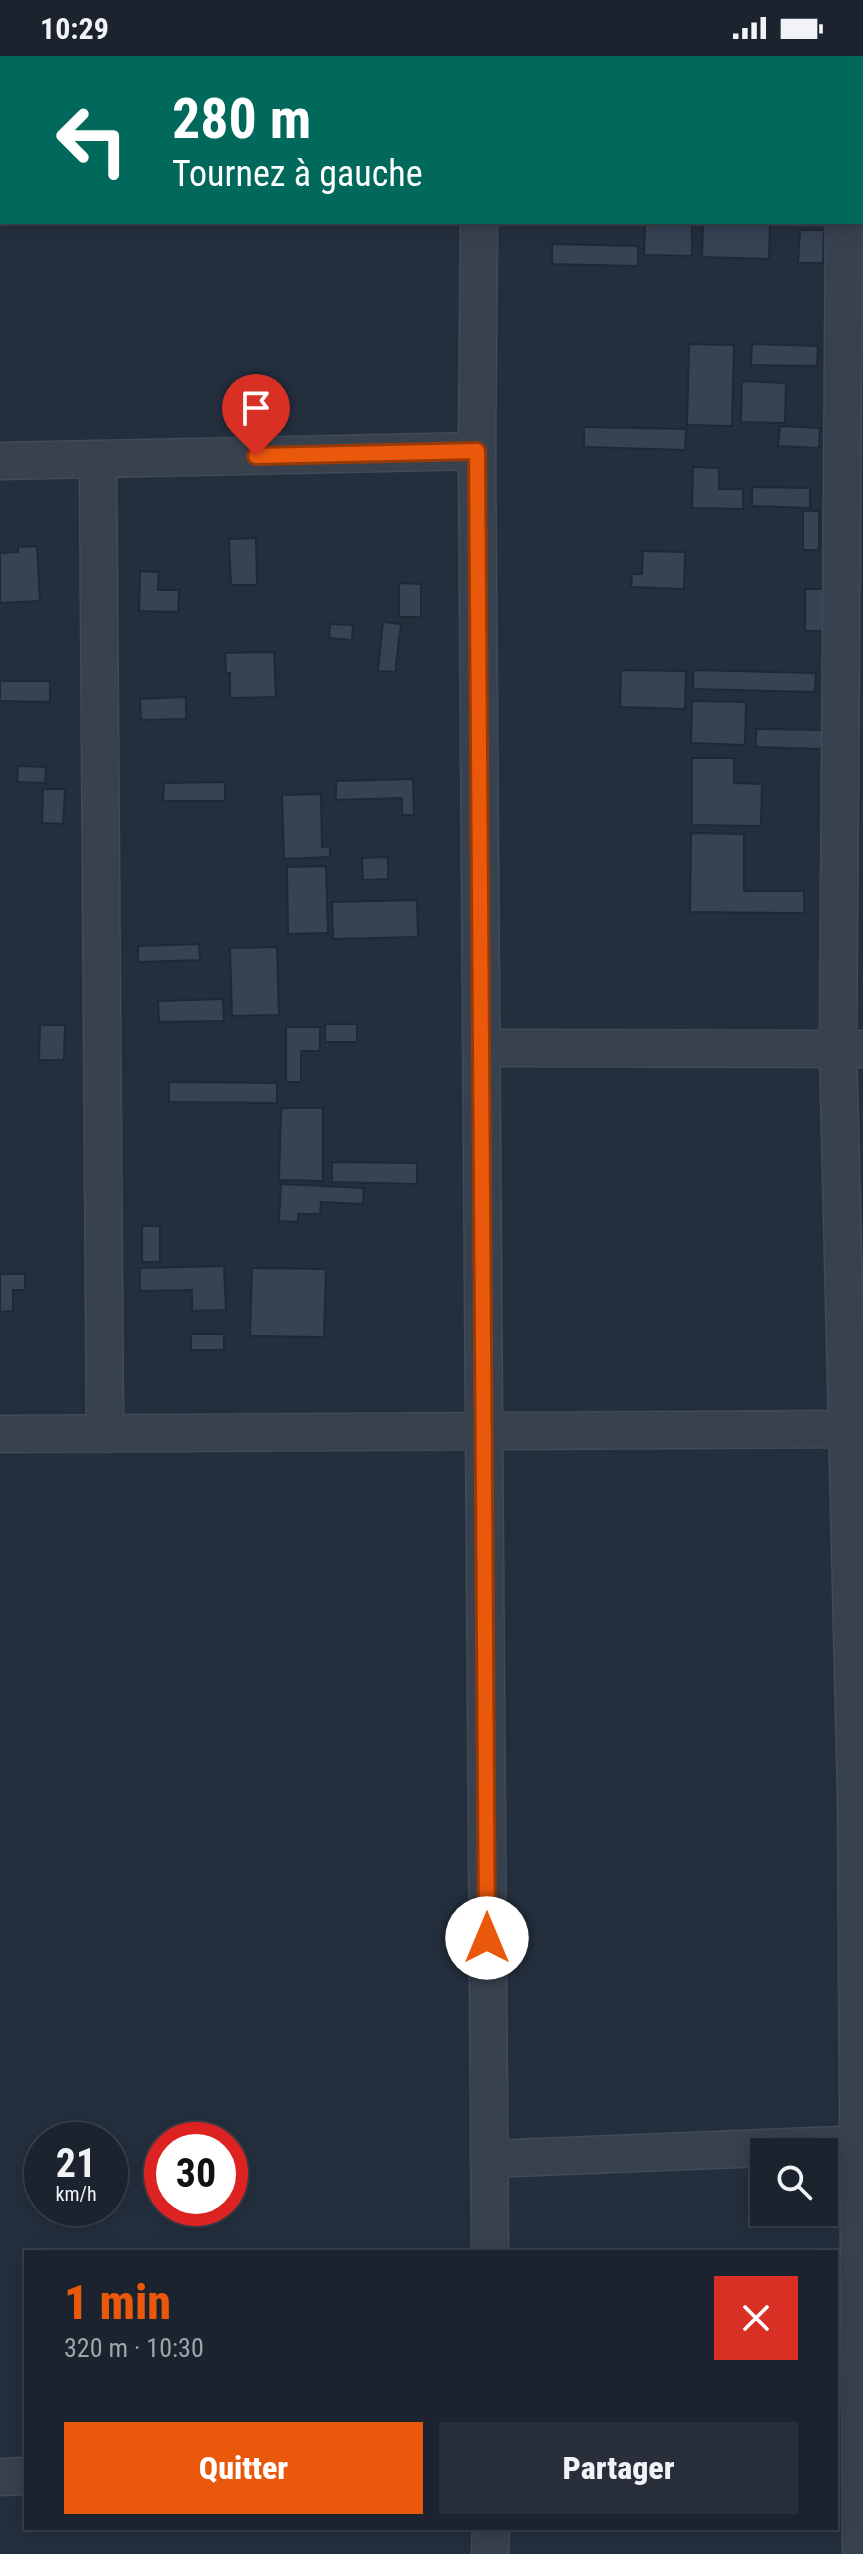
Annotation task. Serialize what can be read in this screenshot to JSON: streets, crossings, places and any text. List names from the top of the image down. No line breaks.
{"page":{"status":"10:29","turn":["280 m","Tournez à gauche"],"speed":"21 km/h","limit":"30","heading":["1 min","320 m · 10:30"],"buttons":["Quitter","Partager"]}}
